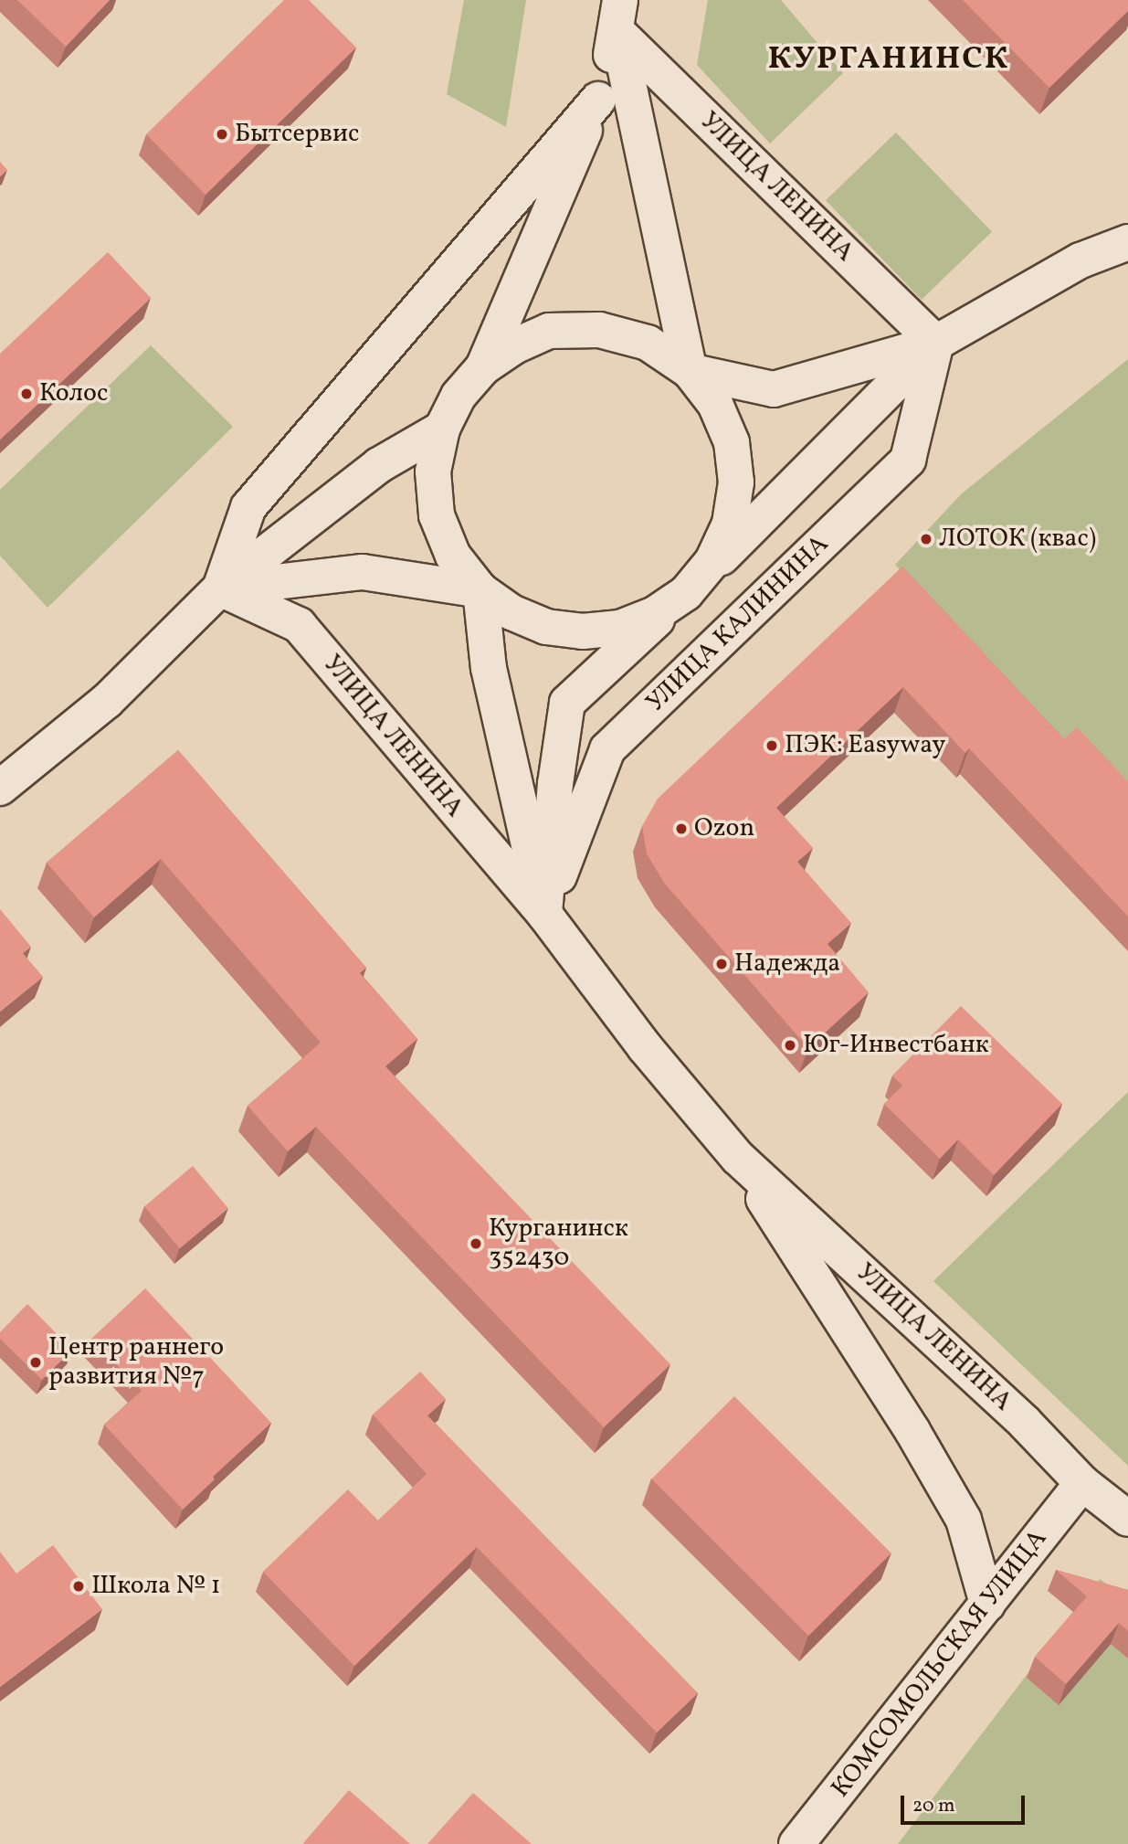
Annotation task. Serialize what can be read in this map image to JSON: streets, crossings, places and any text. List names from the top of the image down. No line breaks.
{"streets":{"street":["УЛИЦА ЛЕНИНА","УЛИЦА КАЛИНИНА","КОМСОМОЛЬСКАЯ УЛИЦА"]},"crossings":[["УЛИЦА ЛЕНИНА","УЛИЦА КАЛИНИНА"],["УЛИЦА ЛЕНИНА","КОМСОМОЛЬСКАЯ УЛИЦА"]],"districts":["КУРГАНИНСК"],"places":["Бытсервис","Колос","ЛОТОК (квас)","ПЭК: Easyway","Ozon","Надежда","Юг-Инвестбанк","Курганинск 352430","Центр раннего развития №7","Школа № 1"],"scale_bar":"20 m"}
